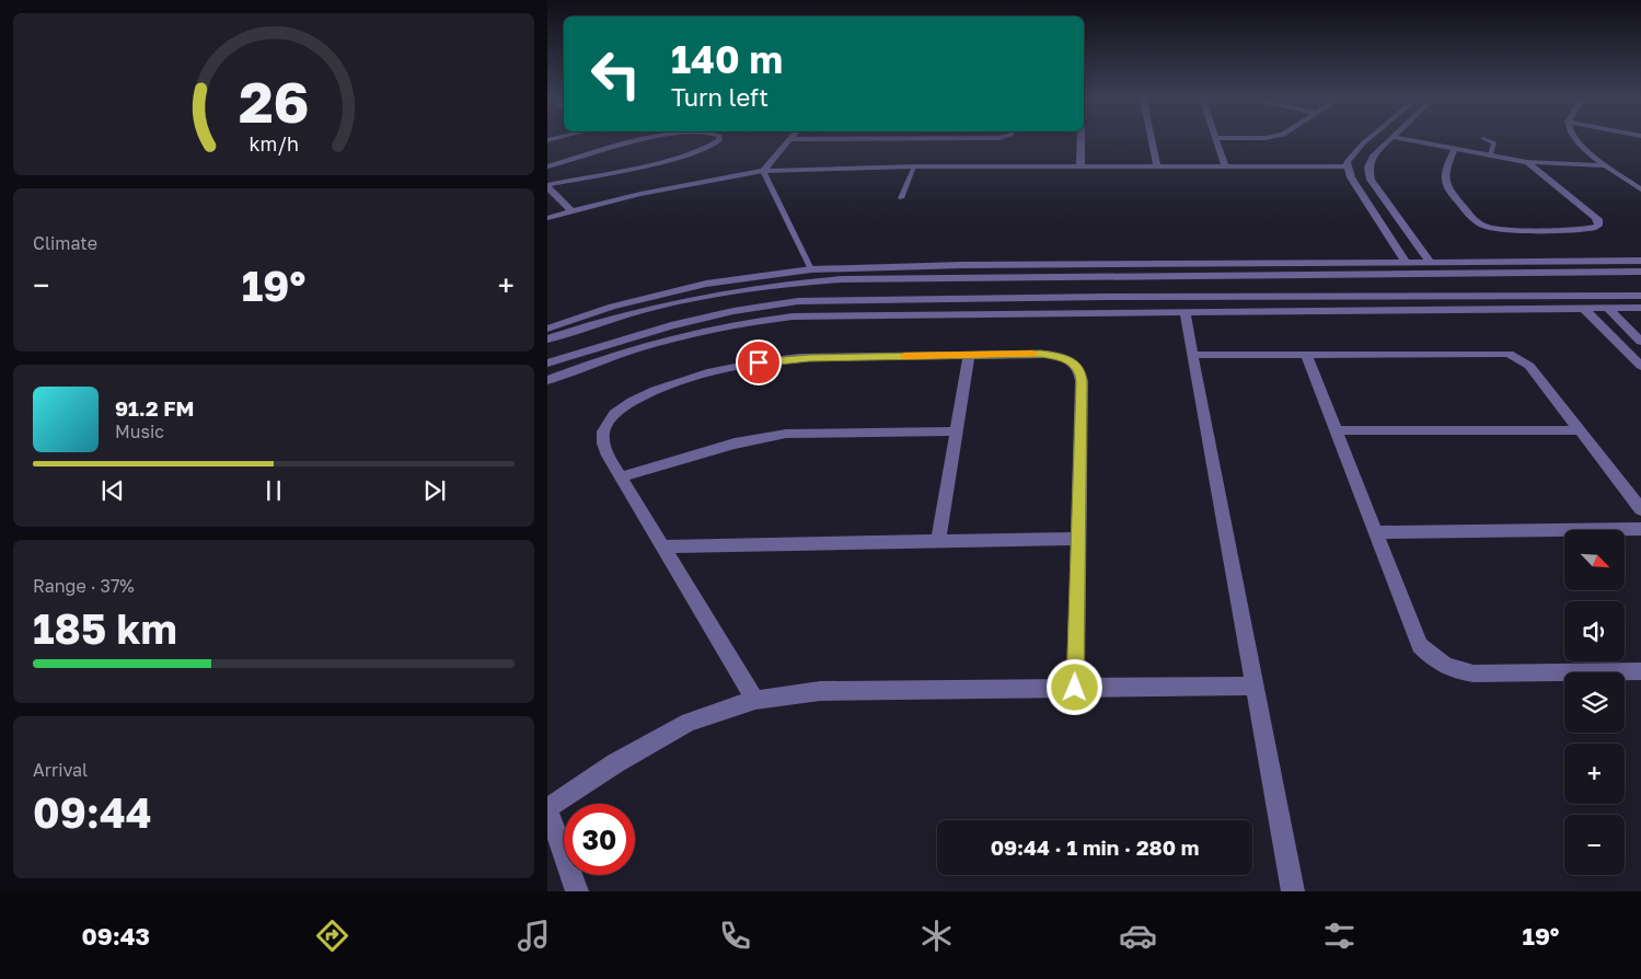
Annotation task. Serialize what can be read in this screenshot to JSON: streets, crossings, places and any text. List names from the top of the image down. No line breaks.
{"north":"bottom right","page":{"turn":["140 m","Turn left"],"tile":["Climate",["Range · 37%","185 km"],["Arrival","09:44"]],"heat":["−","19°","+"],"song":["91.2 FM","Music"],"map_buttons":["+","−"],"limit":"30","trip":"09:44 · 1 min · 280 m","tabs":["09:43","19°"],"gauge":["26","km/h"]}}
